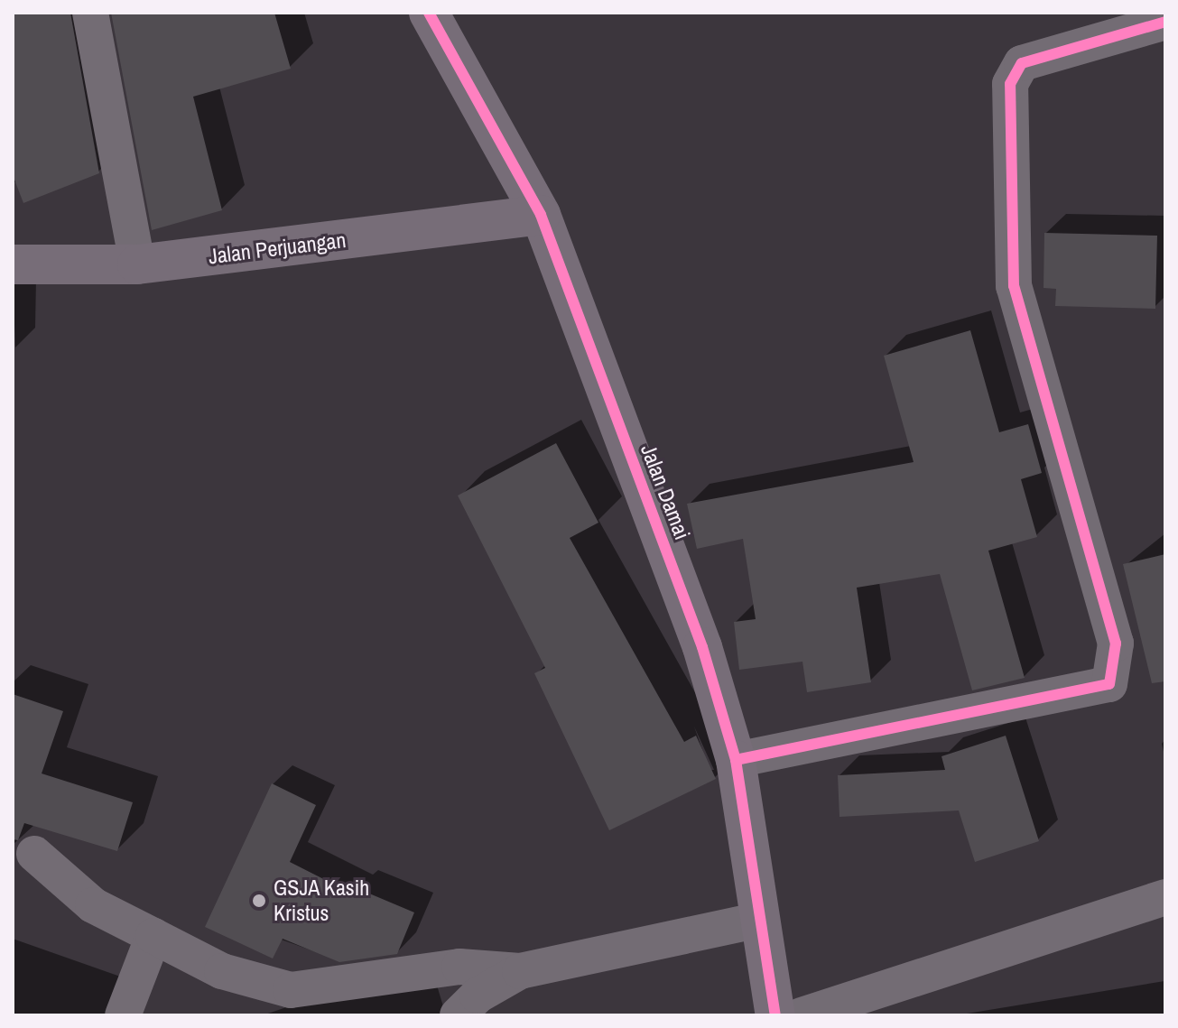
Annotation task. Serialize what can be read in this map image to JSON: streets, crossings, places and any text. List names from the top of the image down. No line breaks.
{"streets":{"street":["Jalan Perjuangan","Jalan Damai"]},"crossings":[["Jalan Perjuangan","Jalan Damai"]],"places":["GSJA Kasih Kristus"]}
